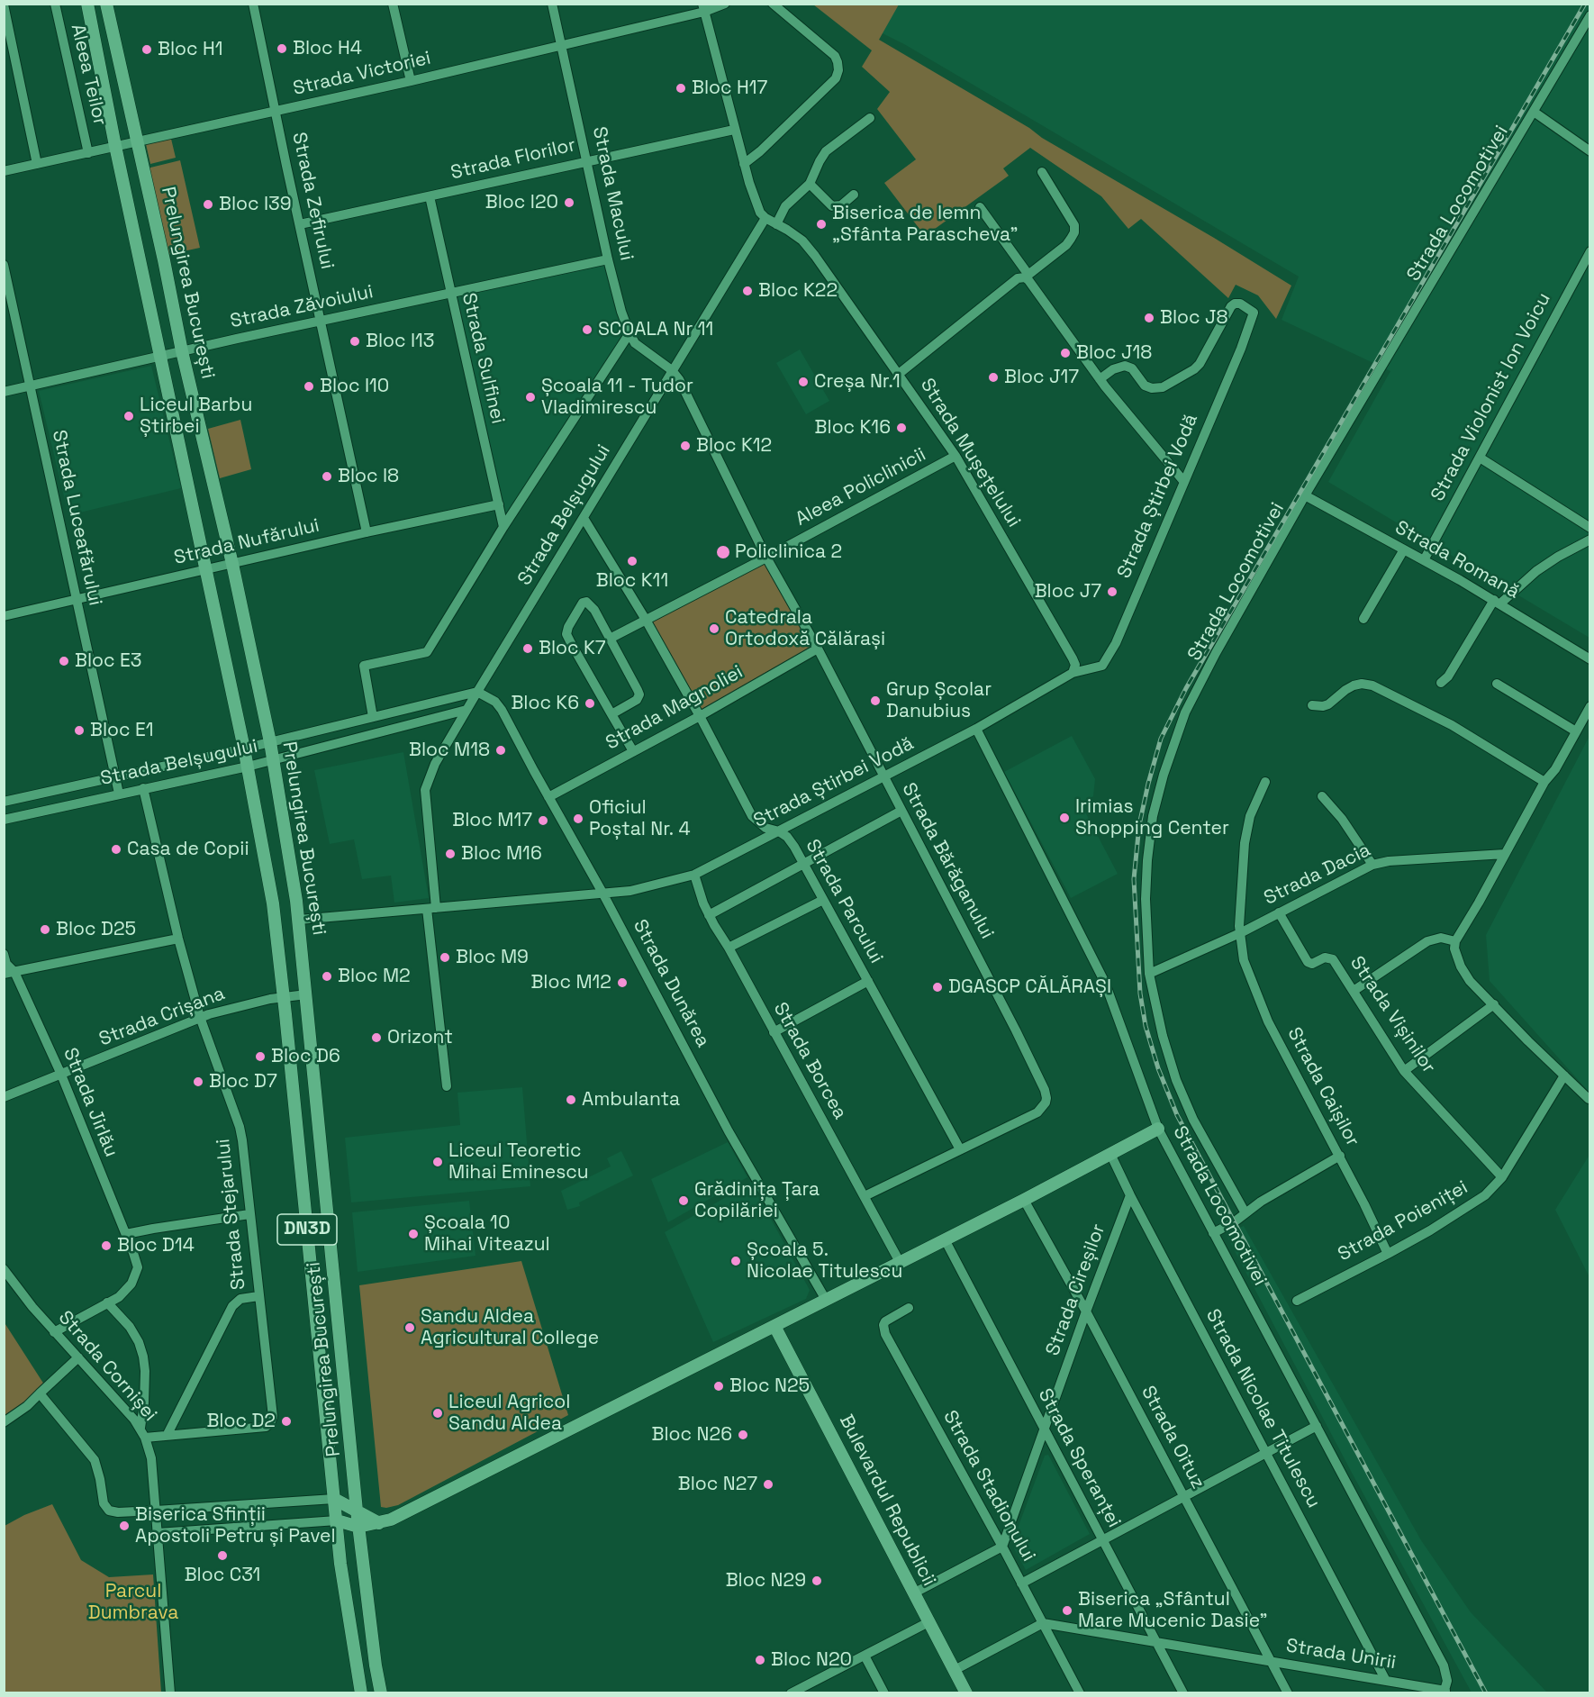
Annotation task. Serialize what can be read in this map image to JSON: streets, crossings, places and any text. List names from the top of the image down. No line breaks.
{"streets":{"main road":["Prelungirea București","DN3D","Bulevardul Republicii"],"street":["Strada Victoriei","Aleea Teilor","Strada Florilor","Strada Macului","Strada Zefirului","Strada Locomotivei","Strada Zăvoiului","Strada Sulfinei","Strada Violonist Ion Voicu","Strada Mușețelului","Aleea Policlinicii","Strada Știrbei Vodă","Strada Belșugului","Strada Luceafărului","Strada Nufărului","Strada Romană","Strada Magnoliei","Strada Bărăganului","Strada Dacia","Strada Parcului","Strada Dunărea","Strada Vișinilor","Strada Crișana","Strada Borcea","Strada Caișilor","Strada Jirlău","Strada Stejarului","Strada Poieniței","Strada Cireșilor","Strada Cornișei","Strada Nicolae Titulescu","Strada Oituz","Strada Speranței","Strada Stadionului","Strada Unirii"]},"crossings":[["Strada Victoriei","Aleea Teilor"],["Strada Victoriei","Strada Macului"],["Strada Victoriei","Strada Zefirului"],["Strada Victoriei","Prelungirea București"],["Strada Florilor","Strada Macului"],["Strada Florilor","Strada Zefirului"],["Strada Florilor","Strada Sulfinei"],["Strada Macului","Strada Zăvoiului"],["Strada Macului","Strada Belșugului"],["Strada Macului","Strada Bărăganului"],["Strada Zefirului","Strada Zăvoiului"],["Strada Zefirului","Strada Nufărului"],["Strada Locomotivei","Strada Știrbei Vodă"],["Strada Locomotivei","Strada Romană"],["Strada Locomotivei","Strada Dacia"],["Strada Locomotivei","Strada Unirii"],["Prelungirea București","Strada Zăvoiului"],["Prelungirea București","Strada Știrbei Vodă"],["Prelungirea București","Strada Belșugului"],["Prelungirea București","Strada Nufărului"],["Prelungirea București","Strada Crișana"],["Strada Zăvoiului","Strada Sulfinei"],["Strada Zăvoiului","Strada Luceafărului"],["Strada Sulfinei","Strada Nufărului"],["Strada Violonist Ion Voicu","Strada Romană"],["Strada Mușețelului","Aleea Policlinicii"],["Strada Mușețelului","Strada Știrbei Vodă"],["Strada Mușețelului","Strada Belșugului"],["Aleea Policlinicii","Strada Bărăganului"],["Aleea Policlinicii","Strada Parcului"],["Strada Știrbei Vodă","Strada Bărăganului"],["Strada Știrbei Vodă","Strada Parcului"],["Strada Știrbei Vodă","Strada Dunărea"],["Strada Știrbei Vodă","Strada Borcea"],["Strada Belșugului","Strada Luceafărului"],["Strada Belșugului","Strada Bărăganului"],["Strada Belșugului","Strada Parcului"],["Strada Belșugului","Strada Dunărea"],["Strada Belșugului","Strada Stejarului"],["Strada Luceafărului","Strada Nufărului"],["Strada Magnoliei","Strada Bărăganului"],["Strada Magnoliei","Strada Parcului"],["Strada Magnoliei","Strada Dunărea"],["Strada Bărăganului","Strada Parcului"],["Strada Bărăganului","Strada Borcea"],["Strada Dacia","Strada Vișinilor"],["Strada Dacia","Strada Caișilor"],["Strada Vișinilor","Strada Poieniței"],["Strada Crișana","Strada Jirlău"],["Strada Crișana","Strada Stejarului"],["Strada Caișilor","Strada Poieniței"],["Strada Stejarului","Strada Cornișei"],["Strada Cireșilor","Strada Nicolae Titulescu"],["Strada Cireșilor","Strada Oituz"],["Strada Cireșilor","Strada Speranței"],["Strada Cireșilor","Strada Stadionului"],["Strada Nicolae Titulescu","Strada Unirii"],["Strada Oituz","Strada Unirii"],["Strada Speranței","Strada Unirii"],["Strada Stadionului","Strada Unirii"]],"parks":["Parcul Dumbrava"],"places":["Bloc H4","Bloc H1","Bloc H17","Bloc I20","Bloc I39","Biserica de lemn „Sfânta Parascheva\"","Bloc K22","Bloc J8","SCOALA Nr 11","Bloc I13","Bloc J18","Bloc J17","Creșa Nr.1","Bloc I10","Școala 11 - Tudor Vladimirescu","Liceul Barbu Știrbei","Bloc K16","Bloc K12","Bloc I8","Policlinica 2","Bloc K11","Bloc J7","Catedrala Ortodoxă Călărași","Bloc K7","Bloc E3","Grup Școlar Danubius","Bloc K6","Bloc E1","Bloc M18","Irimias Shopping Center","Oficiul Poștal Nr. 4","Bloc M17","Casa de Copii","Bloc M16","Bloc D25","Bloc M9","Bloc M2","Bloc M12","DGASCP CĂLĂRAȘI","Orizont","Bloc D6","Bloc D7","Ambulanta","Liceul Teoretic Mihai Eminescu","Grădinița Țara Copilăriei","Școala 10 Mihai Viteazul","Bloc D14","Școala 5. Nicolae Titulescu","Sandu Aldea Agricultural College","Bloc N25","Liceul Agricol Sandu Aldea","Bloc D2","Bloc N26","Bloc N27","Biserica Sfinții Apostoli Petru și Pavel","Bloc C31","Bloc N29","Biserica „Sfântul Mare Mucenic Dasie\"","Bloc N20"]}
